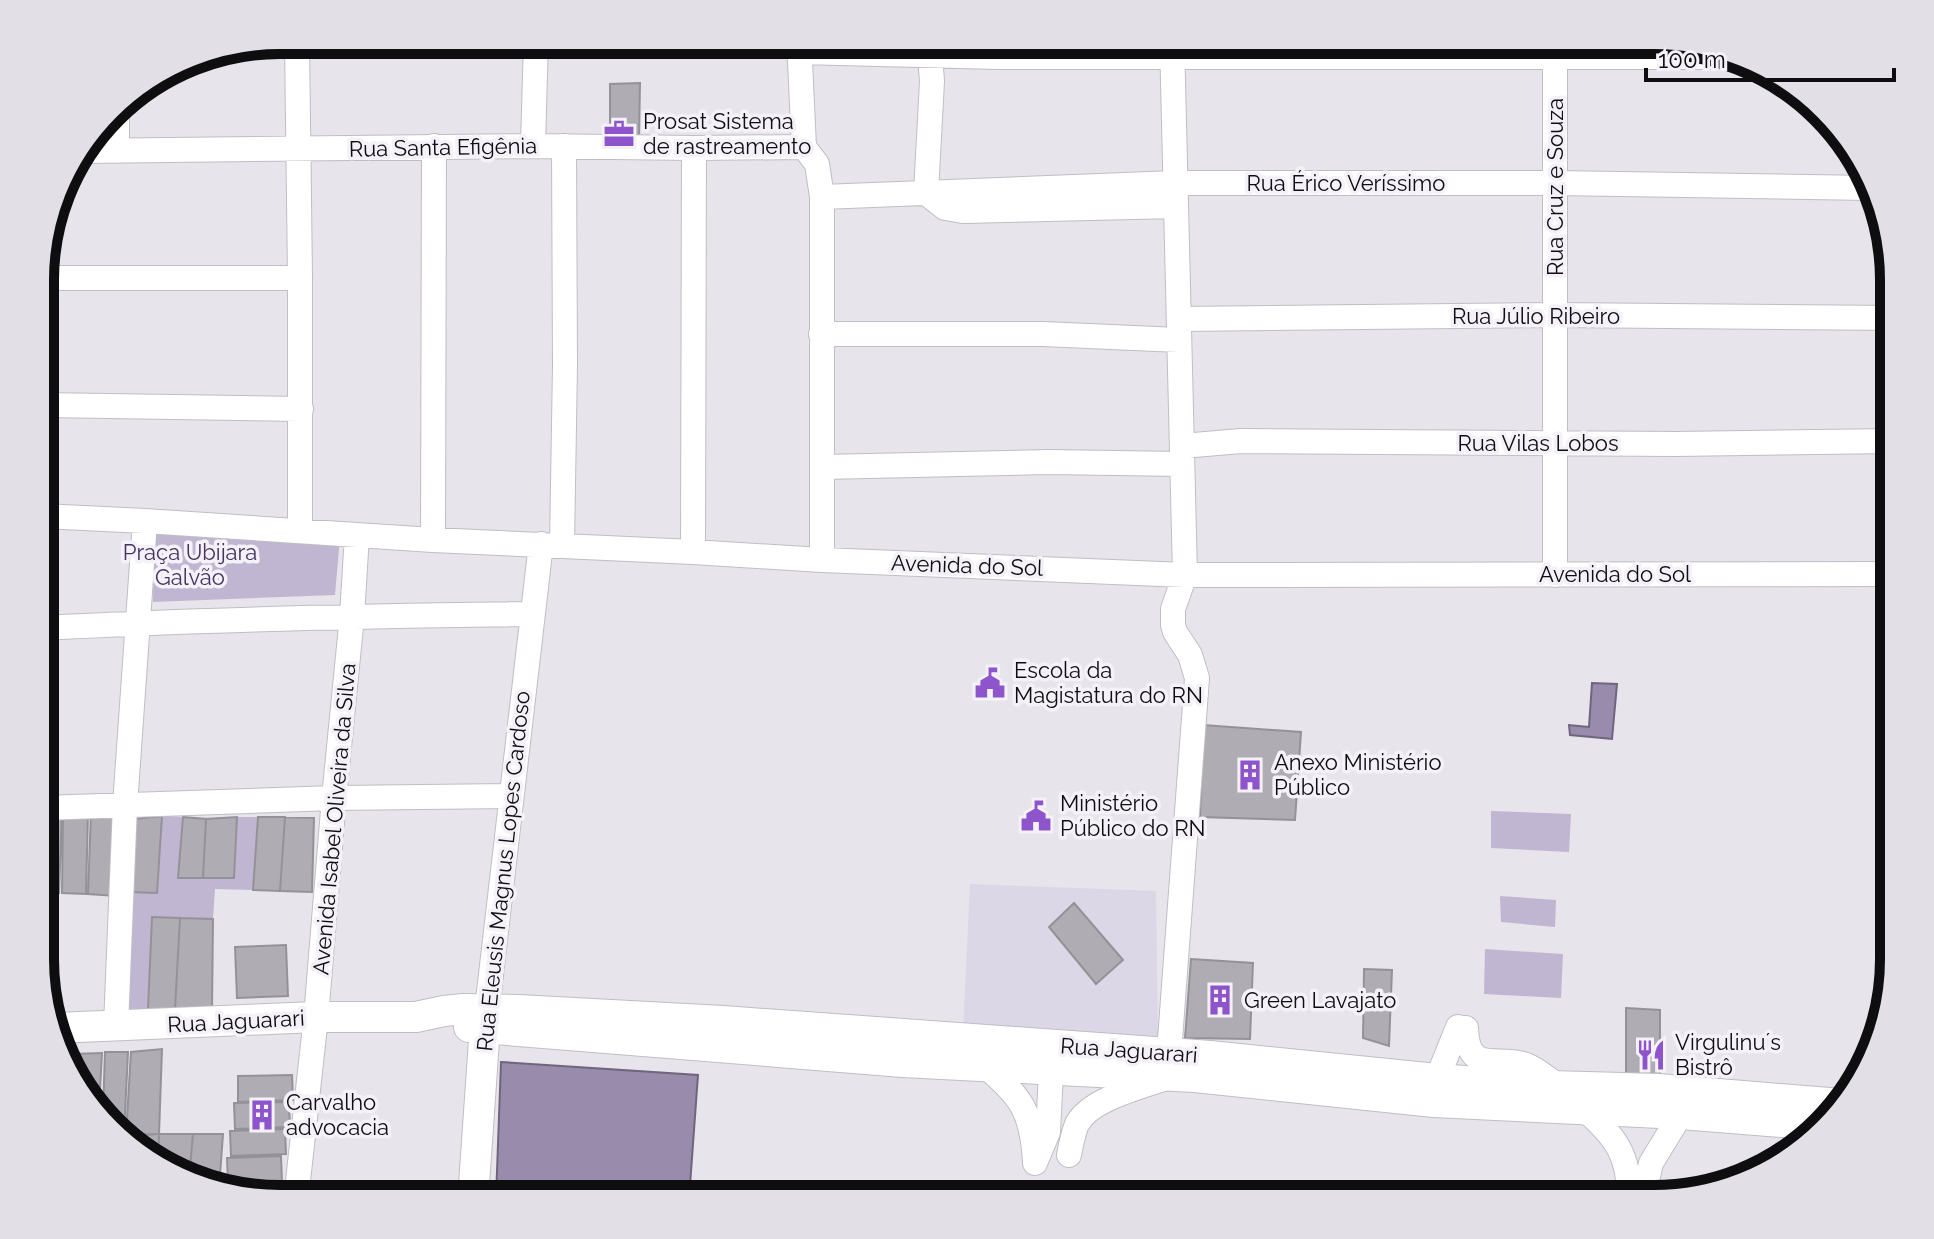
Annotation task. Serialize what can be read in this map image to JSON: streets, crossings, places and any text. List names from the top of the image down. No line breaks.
{"streets":{"main road":["Rua Eleusis Magnus Lopes Cardoso","Rua Jaguarari"],"street":["Rua Santa Efigênia","Rua Érico Veríssimo","Rua Cruz e Souza","Rua Júlio Ribeiro","Rua Vilas Lobos","Avenida do Sol","Avenida Isabel Oliveira da Silva"]},"crossings":[["Rua Santa Efigênia","Rua Eleusis Magnus Lopes Cardoso"],["Rua Érico Veríssimo","Rua Cruz e Souza"],["Rua Cruz e Souza","Rua Júlio Ribeiro"],["Rua Cruz e Souza","Rua Vilas Lobos"],["Rua Cruz e Souza","Avenida do Sol"],["Avenida do Sol","Avenida Isabel Oliveira da Silva"],["Avenida do Sol","Rua Eleusis Magnus Lopes Cardoso"],["Avenida Isabel Oliveira da Silva","Rua Jaguarari"],["Rua Eleusis Magnus Lopes Cardoso","Rua Jaguarari"]],"parks":["Praça Ubijara Galvão"],"places":{"office":["Prosat Sistema de rastreamento"],"public building":["Escola da Magistatura do RN","Ministério Público do RN"],"building":["Anexo Ministério Público","Green Lavajato","Carvalho advocacia"],"restaurant":["Virgulinu´s Bistrô"]},"scale_bar":"100 m"}
